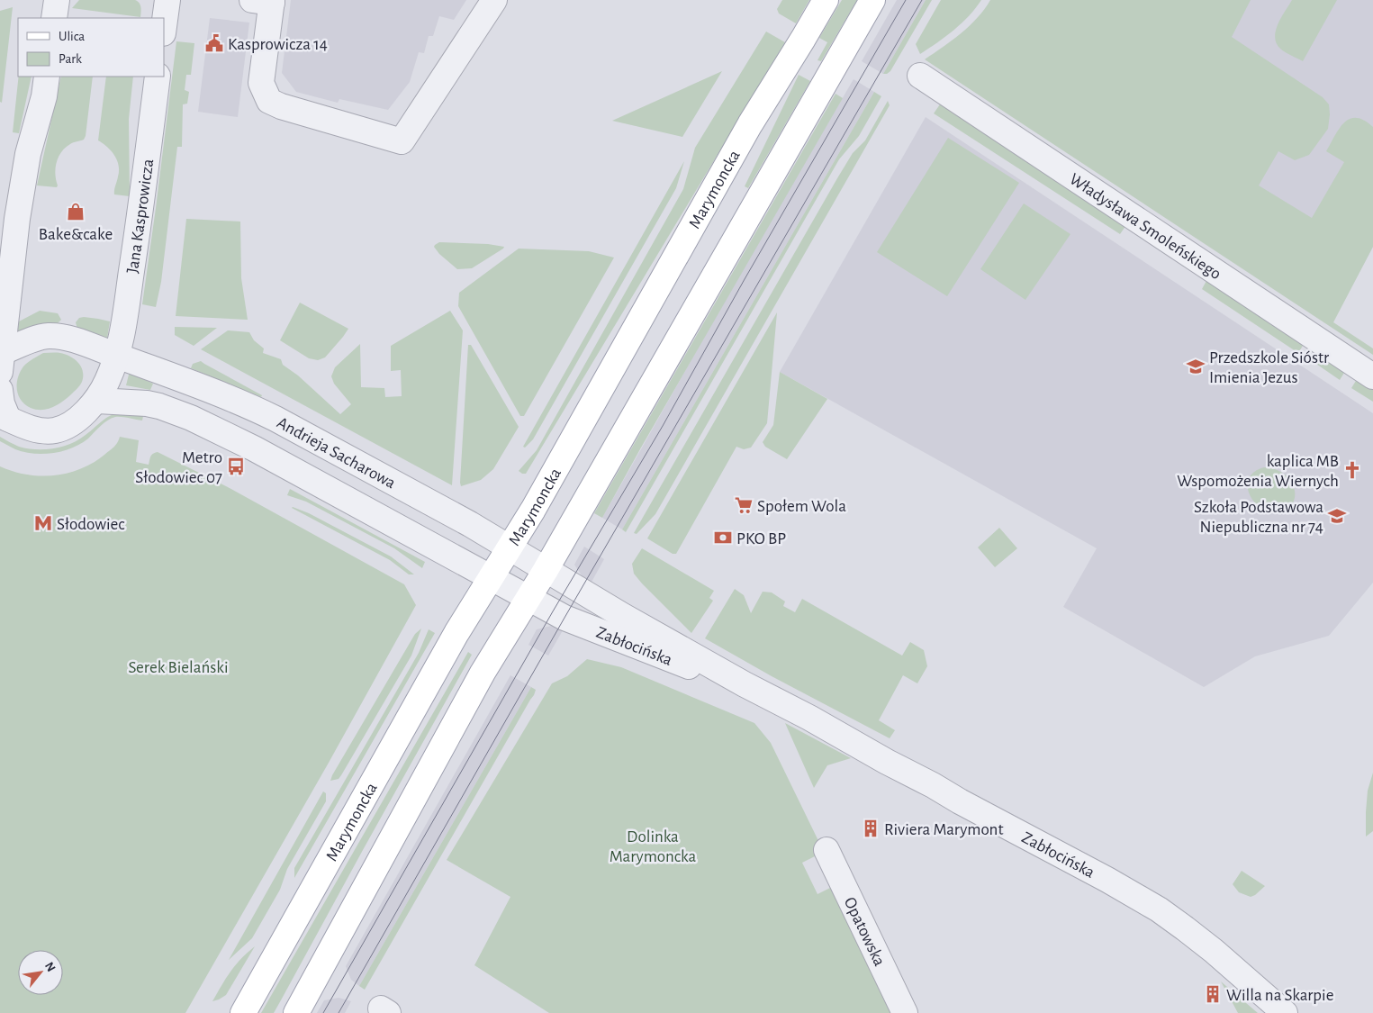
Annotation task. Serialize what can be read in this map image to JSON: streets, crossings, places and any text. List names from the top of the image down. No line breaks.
{"streets":{"main road":["Marymoncka"],"street":["Jana Kasprowicza","Władysława Smoleńskiego","Andrieja Sacharowa","Zabłocińska","Opatowska"]},"crossings":[["Marymoncka","Andrieja Sacharowa"],["Jana Kasprowicza","Andrieja Sacharowa"],["Andrieja Sacharowa","Zabłocińska"]],"parks":["Serek Bielański","Dolinka Marymoncka"],"places":{"public building":["Kasprowicza 14"],"shop":["Bake&cake"],"school or university":["Przedszkole Sióstr Imienia Jezus","Szkoła Podstawowa Niepubliczna nr 74"],"bus stop":["Metro Słodowiec 07"],"church":["kaplica MB Wspomożenia Wiernych"],"supermarket":["Społem Wola"],"metro station":["Słodowiec"],"bank":["PKO BP"],"building":["Riviera Marymont","Willa na Skarpie"]},"legend":["Ulica","Park"],"north":"top right"}
